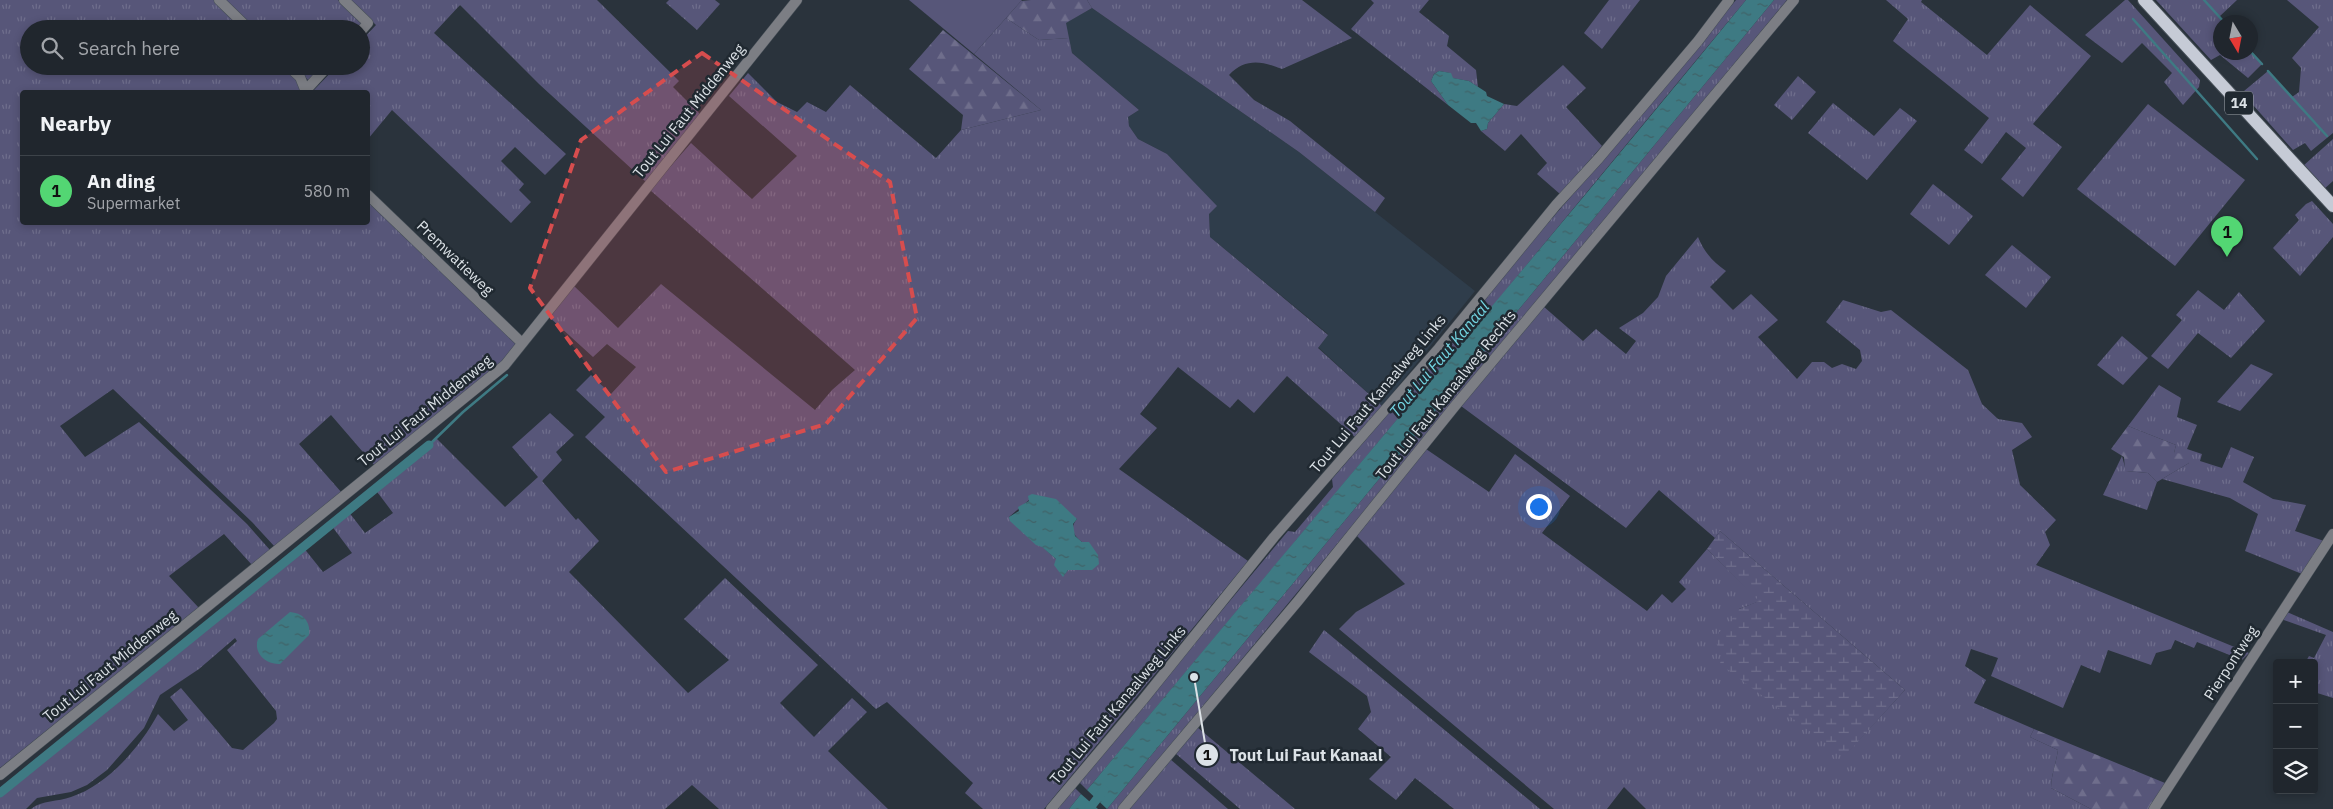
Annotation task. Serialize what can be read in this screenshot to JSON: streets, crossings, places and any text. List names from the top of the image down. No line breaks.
{"streets":{"main road":["14"],"street":["Tout Lui Faut Middenweg","Premwatieweg","Tout Lui Faut Kanaalweg Links","Tout Lui Faut Kanaalweg Rechts","Pierpontweg"]},"crossings":[["Tout Lui Faut Middenweg","Premwatieweg"]],"water":["Tout Lui Faut Kanaal"],"places":["Tout Lui Faut Kanaal"],"north":"bottom","page":{"search":"Search here","heading":"Nearby","list":[{"mark":"1","name":"An ding","note":"Supermarket","value":"580 m"}],"pins":"1","map_buttons":["+","−"]}}
